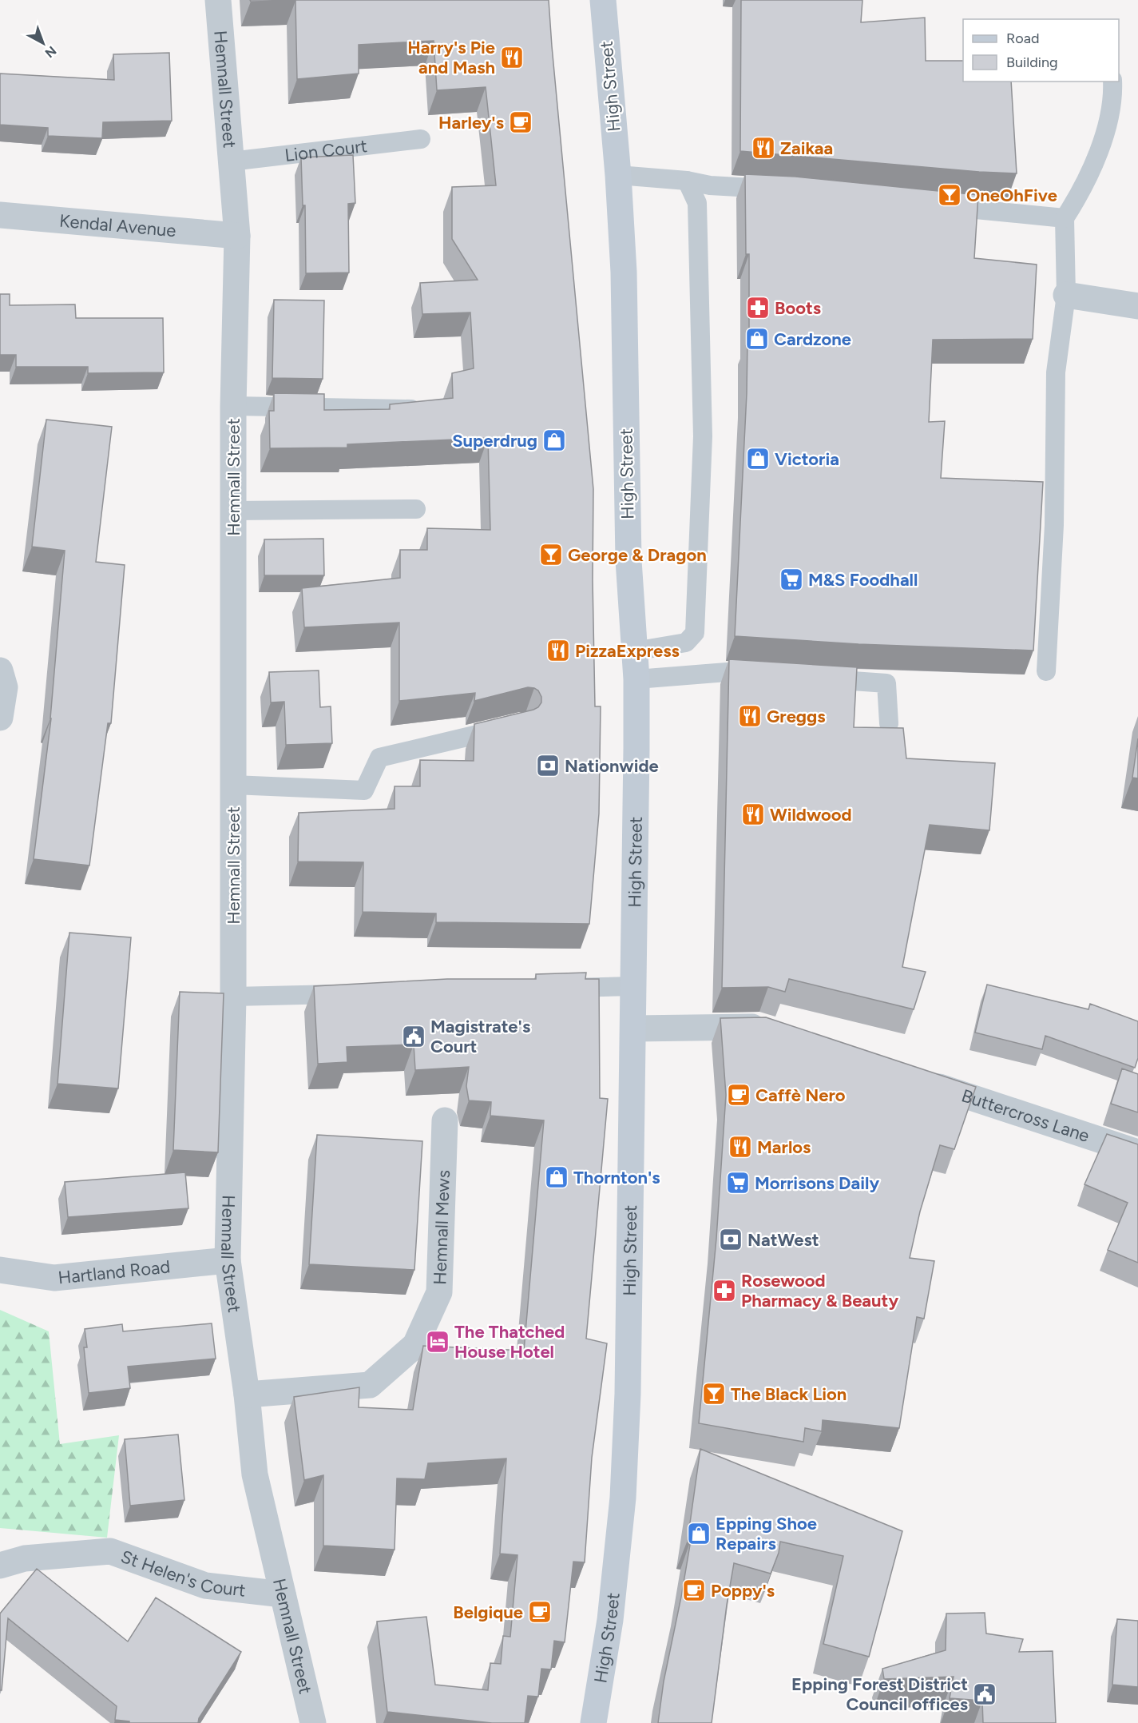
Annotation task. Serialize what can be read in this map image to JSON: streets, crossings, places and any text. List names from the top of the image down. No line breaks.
{"streets":{"main road":["High Street"],"street":["Hemnall Street","Kendal Avenue","Buttercross Lane","Hemnall Mews","Hartland Road","St Helen's Court"],"lane":["Lion Court"]},"crossings":[["Hemnall Street","Lion Court"],["Hemnall Street","Kendal Avenue"],["Hemnall Street","Hemnall Mews"],["Hemnall Street","Hartland Road"],["Hemnall Street","St Helen's Court"]],"places":{"restaurant":["Harry's Pie and Mash","Zaikaa","PizzaExpress","Greggs","Wildwood","Marlos"],"cafe":["Harley's","Caffè Nero","Poppy's","Belgique"],"bar":["OneOhFive","George & Dragon","The Black Lion"],"pharmacy":["Boots","Rosewood Pharmacy & Beauty"],"shop":["Cardzone","Superdrug","Victoria","Thornton's","Epping Shoe Repairs"],"supermarket":["M&S Foodhall","Morrisons Daily"],"bank":["Nationwide","NatWest"],"public building":["Magistrate's Court","Epping Forest District Council offices"],"hotel":["The Thatched House Hotel"]},"legend":["Road","Building"],"north":"bottom right"}
